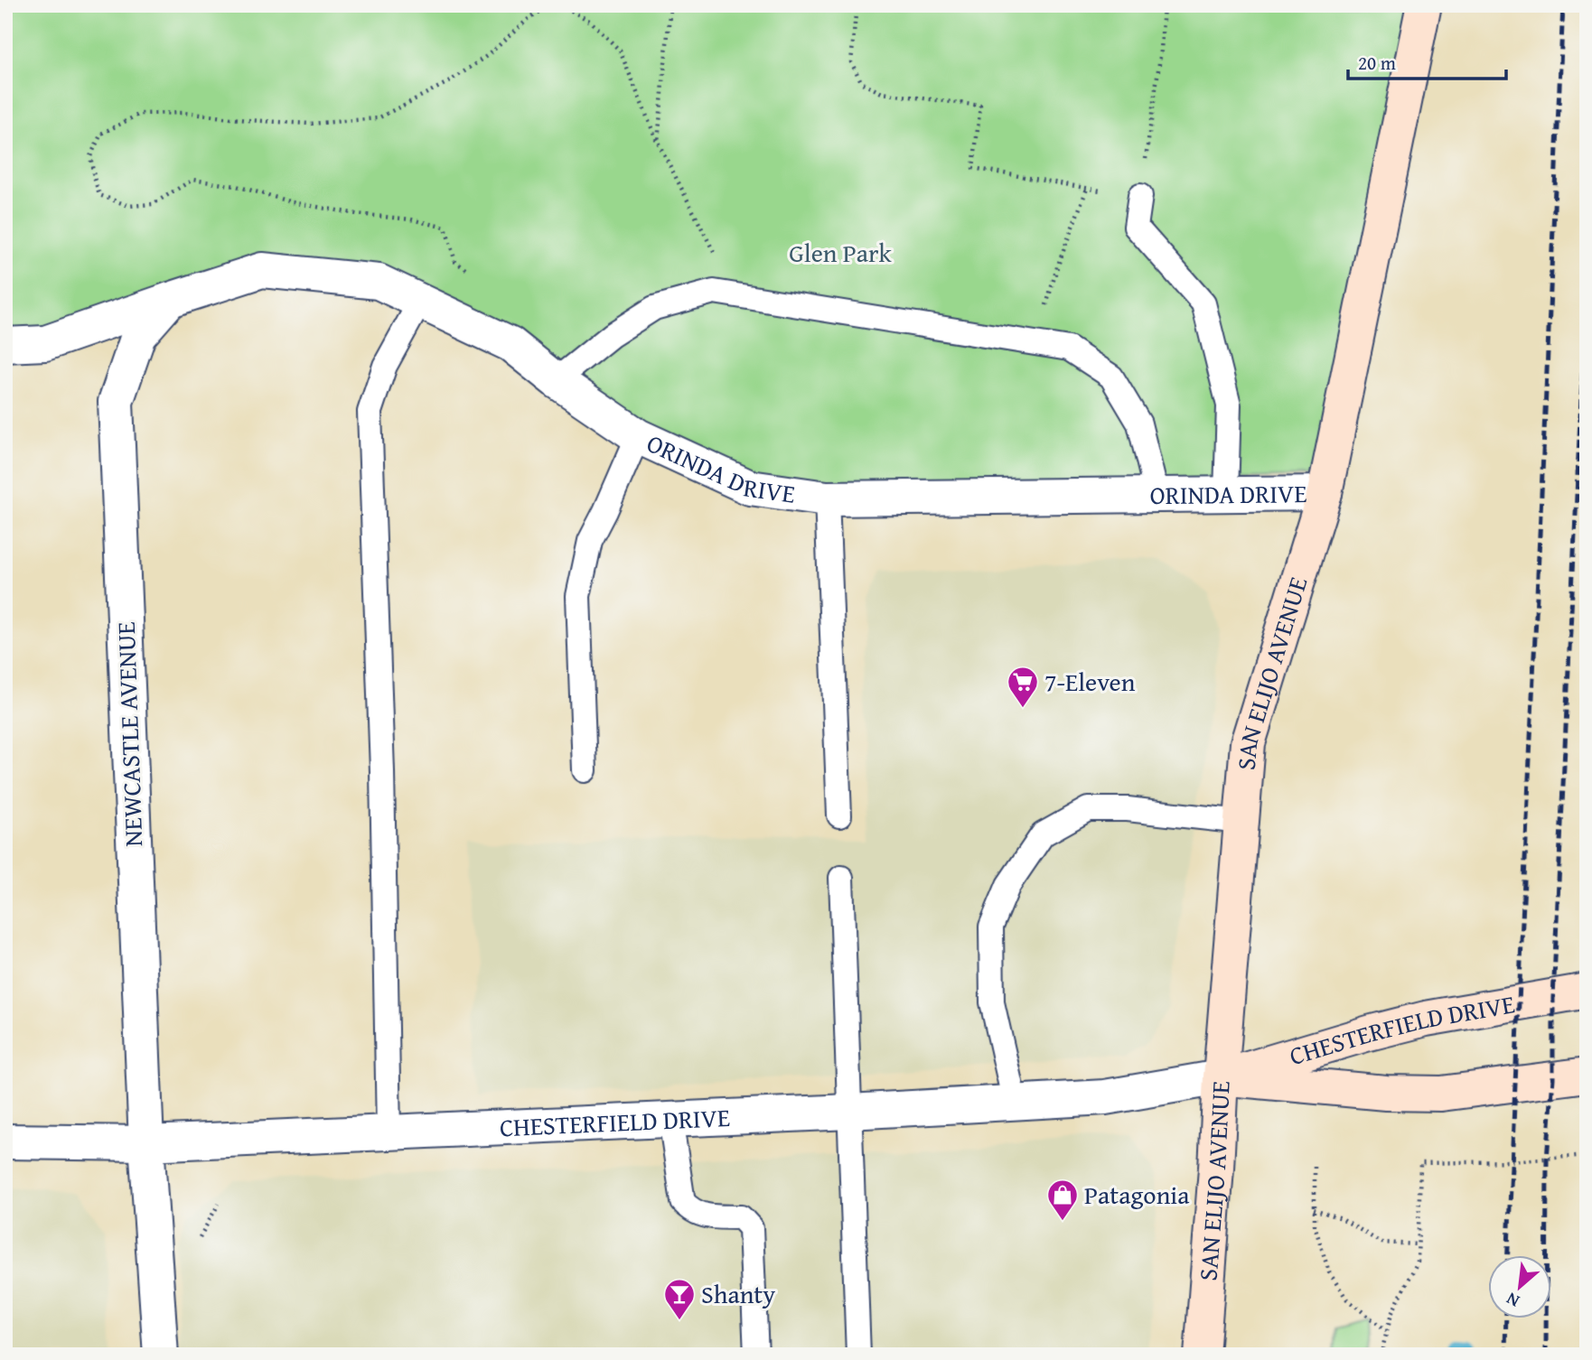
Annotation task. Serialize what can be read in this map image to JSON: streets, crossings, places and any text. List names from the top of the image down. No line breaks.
{"streets":{"main road":["SAN ELIJO AVENUE","CHESTERFIELD DRIVE"],"street":["ORINDA DRIVE","NEWCASTLE AVENUE"]},"crossings":[["ORINDA DRIVE","SAN ELIJO AVENUE"],["ORINDA DRIVE","NEWCASTLE AVENUE"],["SAN ELIJO AVENUE","CHESTERFIELD DRIVE"],["NEWCASTLE AVENUE","CHESTERFIELD DRIVE"]],"parks":["Glen Park"],"places":{"supermarket":["7-Eleven"],"shop":["Patagonia"],"bar":["Shanty"]},"scale_bar":"20 m","north":"bottom left"}
